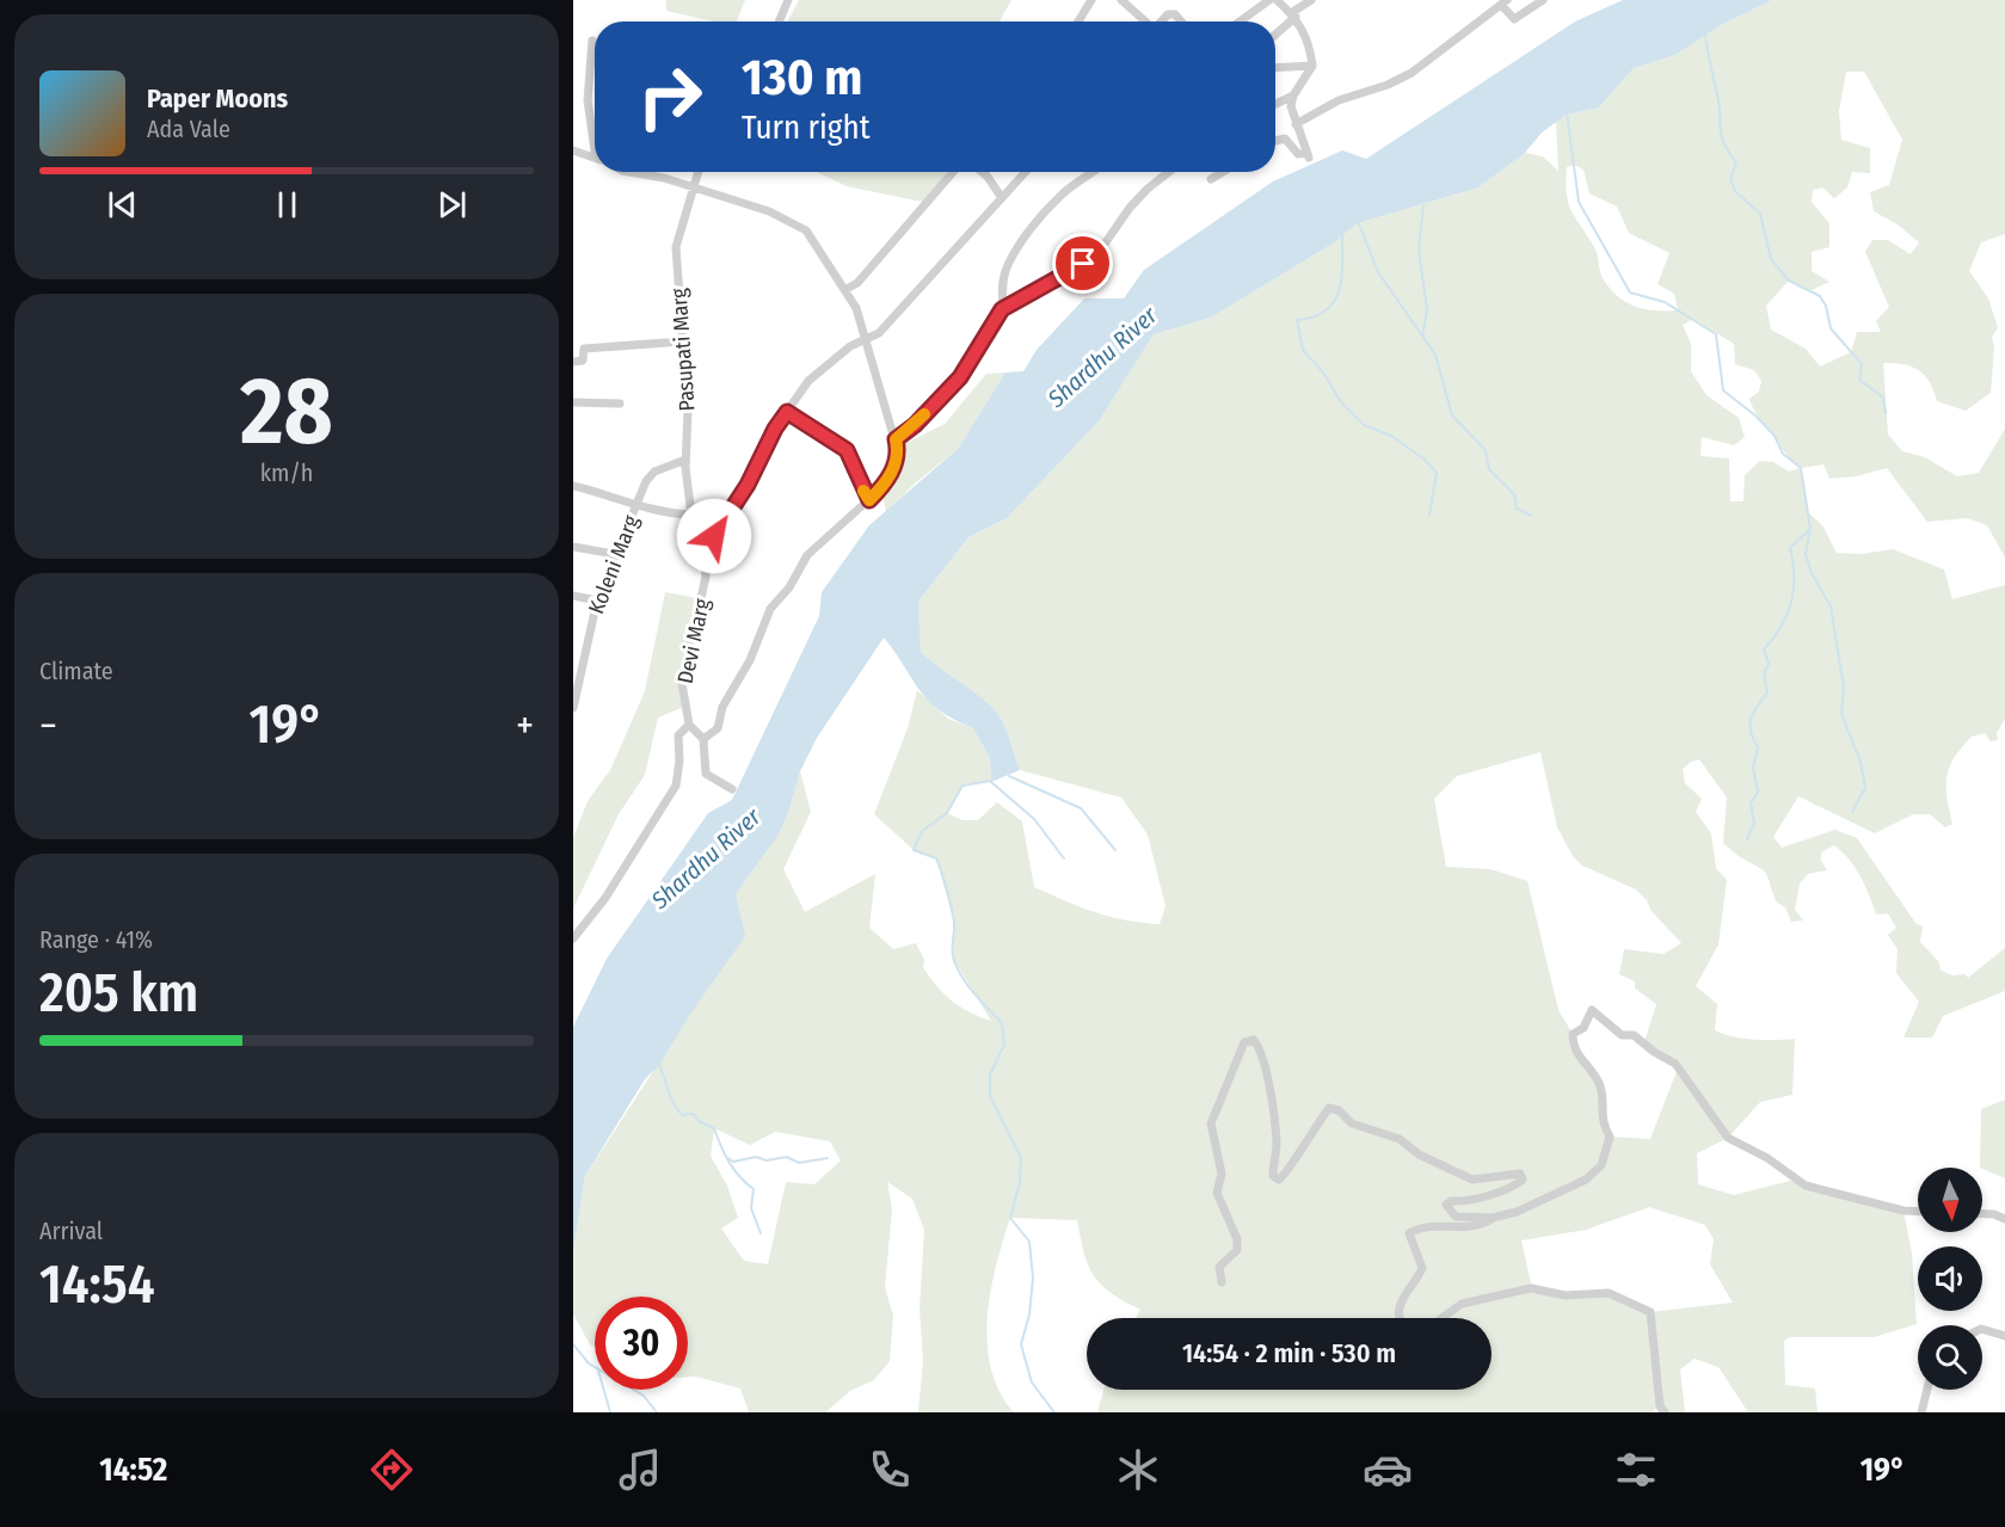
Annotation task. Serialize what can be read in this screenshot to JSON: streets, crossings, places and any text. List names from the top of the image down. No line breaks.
{"streets":{"street":["Pasupati Marg","Koleni Marg","Devi Marg"]},"crossings":[["Pasupati Marg","Koleni Marg"],["Pasupati Marg","Devi Marg"]],"water":["Shardhu River"],"north":"bottom","page":{"turn":["130 m","Turn right"],"song":["Paper Moons","Ada Vale"],"tile":[["28","km/h"],"Climate",["Range · 41%","205 km"],["Arrival","14:54"]],"heat":["−","19°","+"],"limit":"30","trip":"14:54 · 2 min · 530 m","tabs":["14:52","19°"]}}
